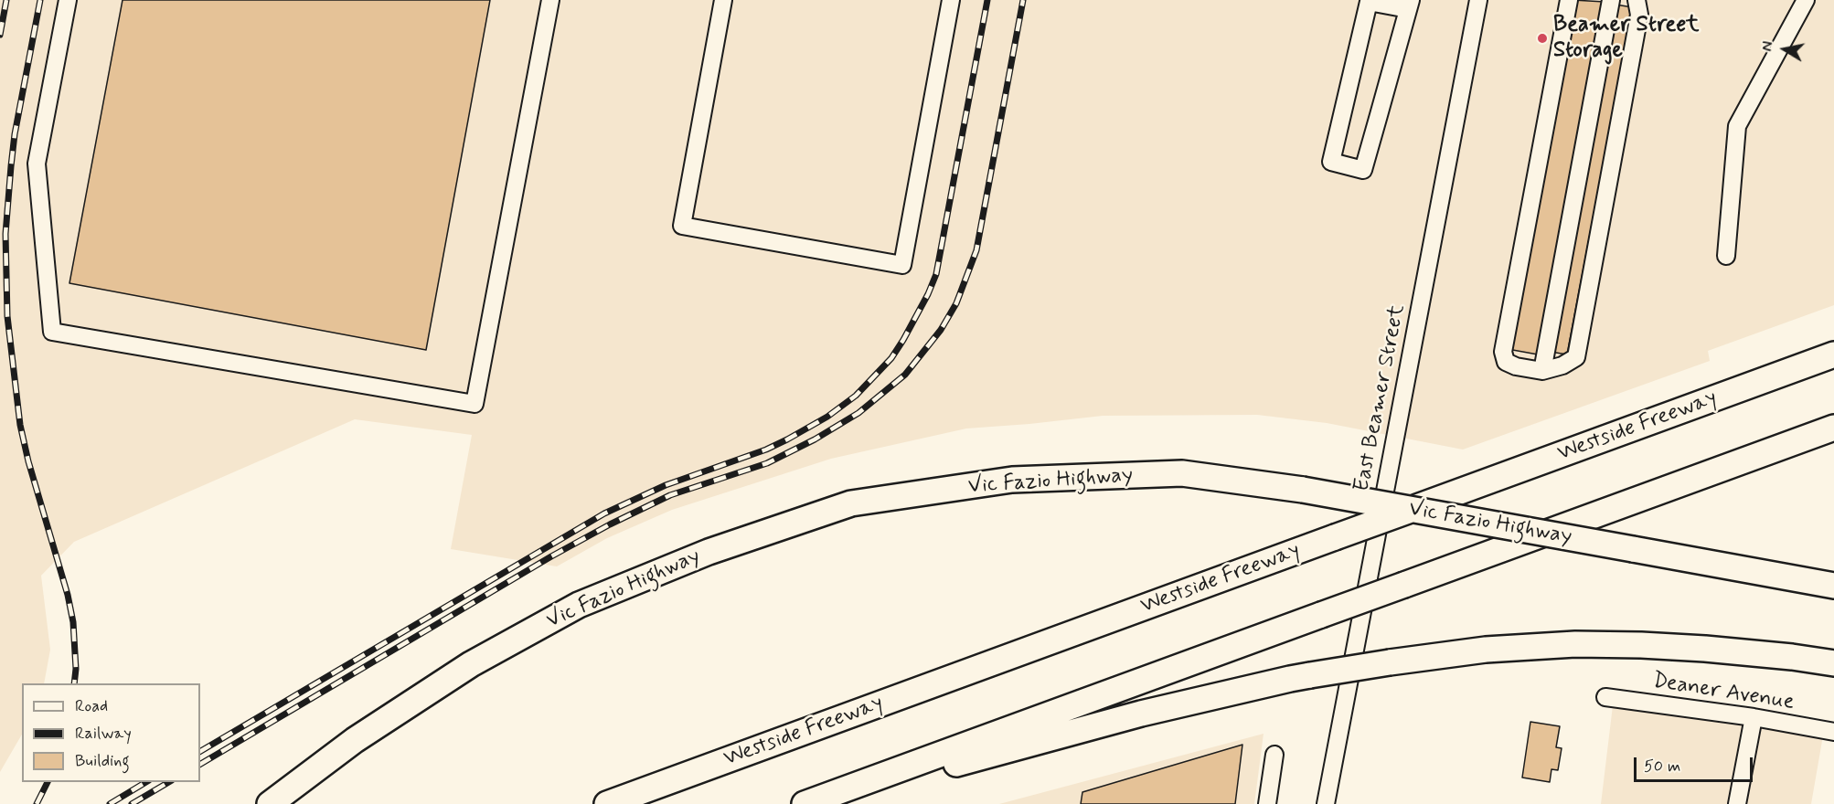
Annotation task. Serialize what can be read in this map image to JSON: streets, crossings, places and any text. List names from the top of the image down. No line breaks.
{"streets":{"highway":["Westside Freeway","Vic Fazio Highway"],"street":["East Beamer Street","Deaner Avenue"]},"places":["Beamer Street Storage"],"legend":["Road","Railway","Building"],"scale_bar":"50 m","north":"left"}
